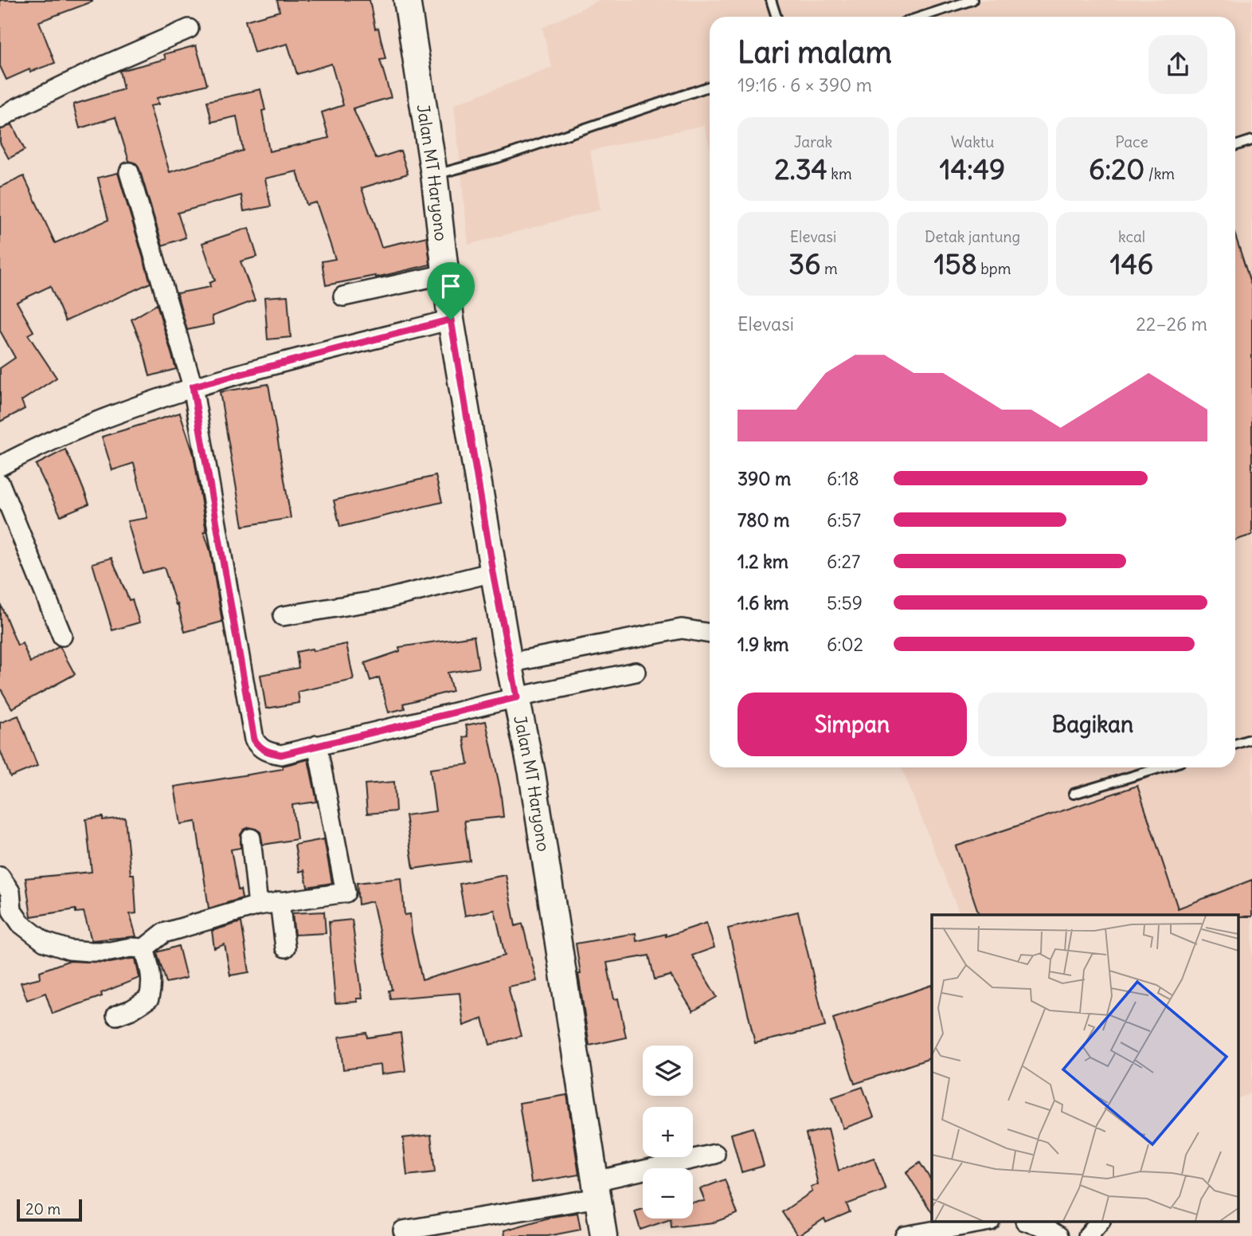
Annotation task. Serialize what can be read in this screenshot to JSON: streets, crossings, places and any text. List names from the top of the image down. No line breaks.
{"streets":{"main road":["Jalan MT Haryono"]},"scale_bar":"20 m","page":{"heading":["Lari malam","19:16 · 6 × 390 m"],"stats":[["Jarak","2.34 km"],["Waktu","14:49"],["Pace","6:20 /km"],["Elevasi","36 m"],["Detak jantung","158 bpm"],["kcal","146"]],"chart":["Elevasi","22–26 m"],"list":[{"name":"390 m","note":"6:18"},{"name":"780 m","note":"6:57"},{"name":"1.2 km","note":"6:27"},{"name":"1.6 km","note":"5:59"},{"name":"1.9 km","note":"6:02"}],"buttons":["Simpan","Bagikan"],"map_buttons":["+","−"],"scale":"20 m"}}
